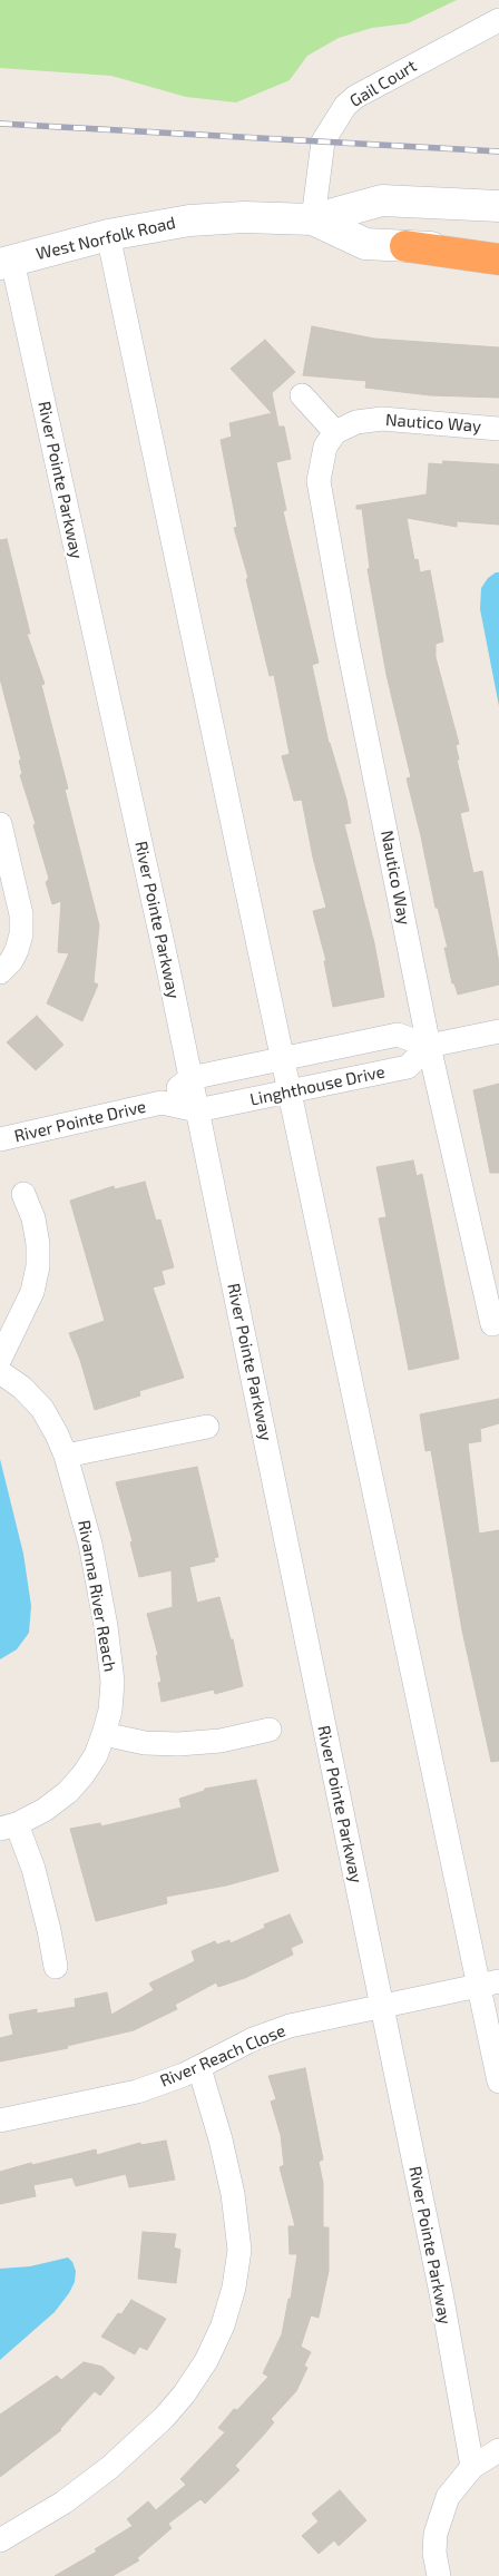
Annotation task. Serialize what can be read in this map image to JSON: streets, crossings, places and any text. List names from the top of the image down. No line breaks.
{"streets":{"street":["Gail Court","West Norfolk Road","Nautico Way","River Pointe Parkway","Linghthouse Drive","River Pointe Drive","Rivanna River Reach","River Reach Close"]},"crossings":[["Gail Court","West Norfolk Road"],["West Norfolk Road","River Pointe Parkway"],["Nautico Way","Linghthouse Drive"],["River Pointe Parkway","Linghthouse Drive"],["River Pointe Parkway","River Pointe Drive"],["River Pointe Parkway","River Reach Close"],["Linghthouse Drive","River Pointe Drive"]]}
